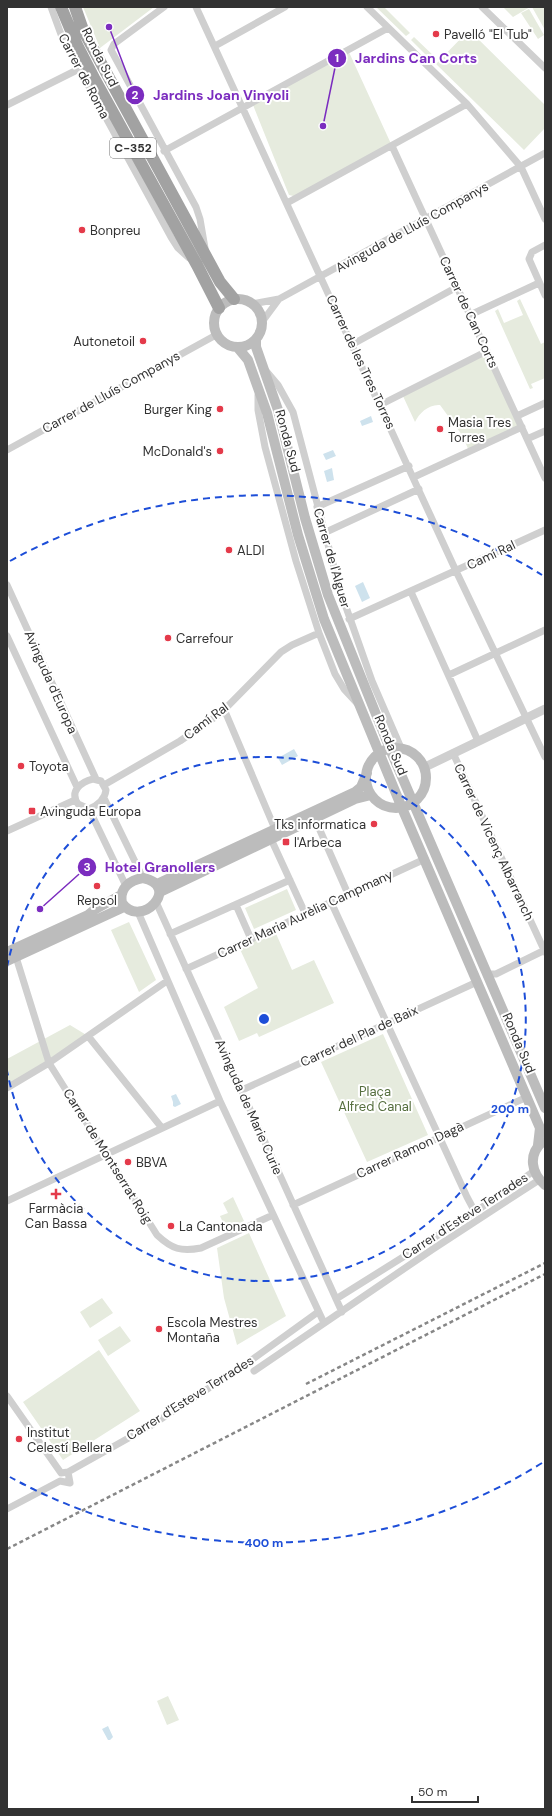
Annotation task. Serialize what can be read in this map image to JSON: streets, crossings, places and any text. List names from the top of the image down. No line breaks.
{"streets":{"highway":["Ronda Sud","C-352"],"street":["Carrer de Roma","Avinguda de Lluís Companys","Carrer de Can Corts","Carrer de les Tres Torres","Carrer de Lluís Companys","Camí Ral","Carrer de l'Alguer","Avinguda d'Europa","Carrer de Vicenç Albarranch","Carrer Maria Aurèlia Campmany","Carrer del Pla de Baix","Avinguda de Marie Curie","Carrer Ramon Dagà","Carrer de Montserrat Roig","Carrer d'Esteve Terrades"]},"crossings":[["Ronda Sud","Carrer de Roma"],["Ronda Sud","Avinguda de Lluís Companys"],["Ronda Sud","Carrer de Lluís Companys"],["Ronda Sud","Carrer de l'Alguer"],["Ronda Sud","Carrer Maria Aurèlia Campmany"],["Ronda Sud","Carrer del Pla de Baix"],["Ronda Sud","Carrer Ramon Dagà"],["Ronda Sud","Carrer d'Esteve Terrades"],["Avinguda de Lluís Companys","Carrer de Can Corts"],["Avinguda de Lluís Companys","Carrer de les Tres Torres"],["Avinguda de Lluís Companys","Carrer de Lluís Companys"],["Carrer de les Tres Torres","Camí Ral"],["Camí Ral","Carrer de l'Alguer"],["Camí Ral","Avinguda d'Europa"],["Carrer Maria Aurèlia Campmany","Avinguda de Marie Curie"],["Carrer del Pla de Baix","Avinguda de Marie Curie"],["Avinguda de Marie Curie","Carrer Ramon Dagà"],["Avinguda de Marie Curie","Carrer de Montserrat Roig"],["Avinguda de Marie Curie","Carrer d'Esteve Terrades"]],"parks":["Plaça Alfred Canal"],"places":{"other":["Jardins Joan Vinyoli","Pavelló \"El Tub\"","Jardins Can Corts","Bonpreu","Autonetoil","Burger King","Masia Tres Torres","McDonald's","ALDI","Carrefour","Toyota","Tks informatica","Repsol","Hotel Granollers","BBVA","La Cantonada","Escola Mestres Montaña","Institut Celestí Bellera"],"transit":["Avinguda Europa","l'Arbeca"],"health":["Farmàcia Can Bassa"]},"scale_bar":"50 m","rings":["200 m","400 m"]}
